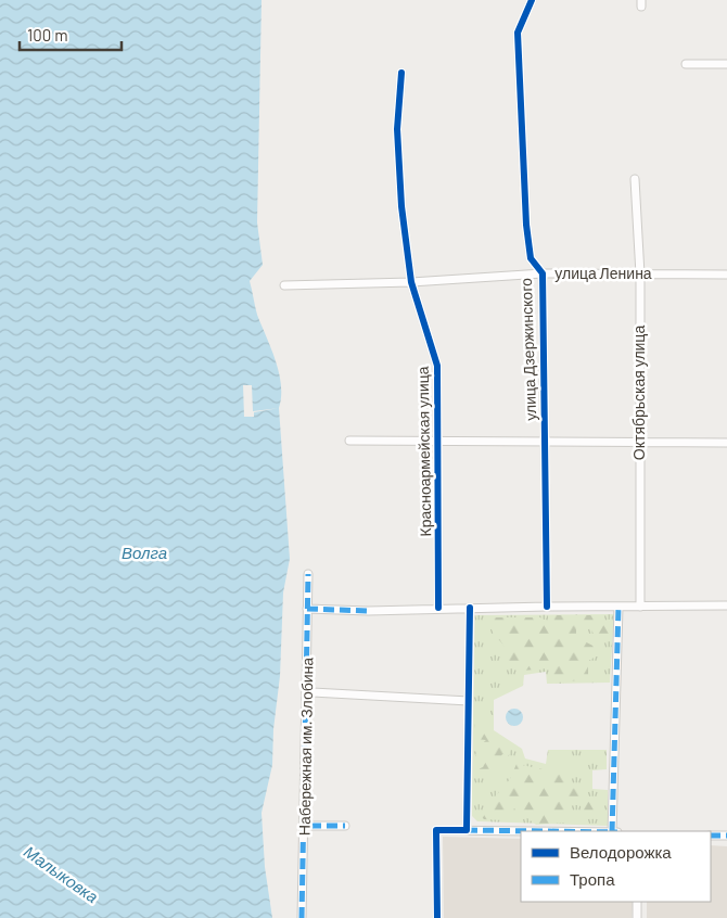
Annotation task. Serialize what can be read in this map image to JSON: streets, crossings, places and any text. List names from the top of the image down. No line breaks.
{"streets":{"street":["улица Ленина","улица Дзержинского","Октябрьская улица","Красноармейская улица","Набережная им. Злобина"]},"crossings":[["улица Ленина","улица Дзержинского"],["улица Ленина","Октябрьская улица"],["улица Ленина","Красноармейская улица"]],"water":["Волга","Малыковка"],"legend":["Велодорожка","Тропа"],"scale_bar":"100 m"}
